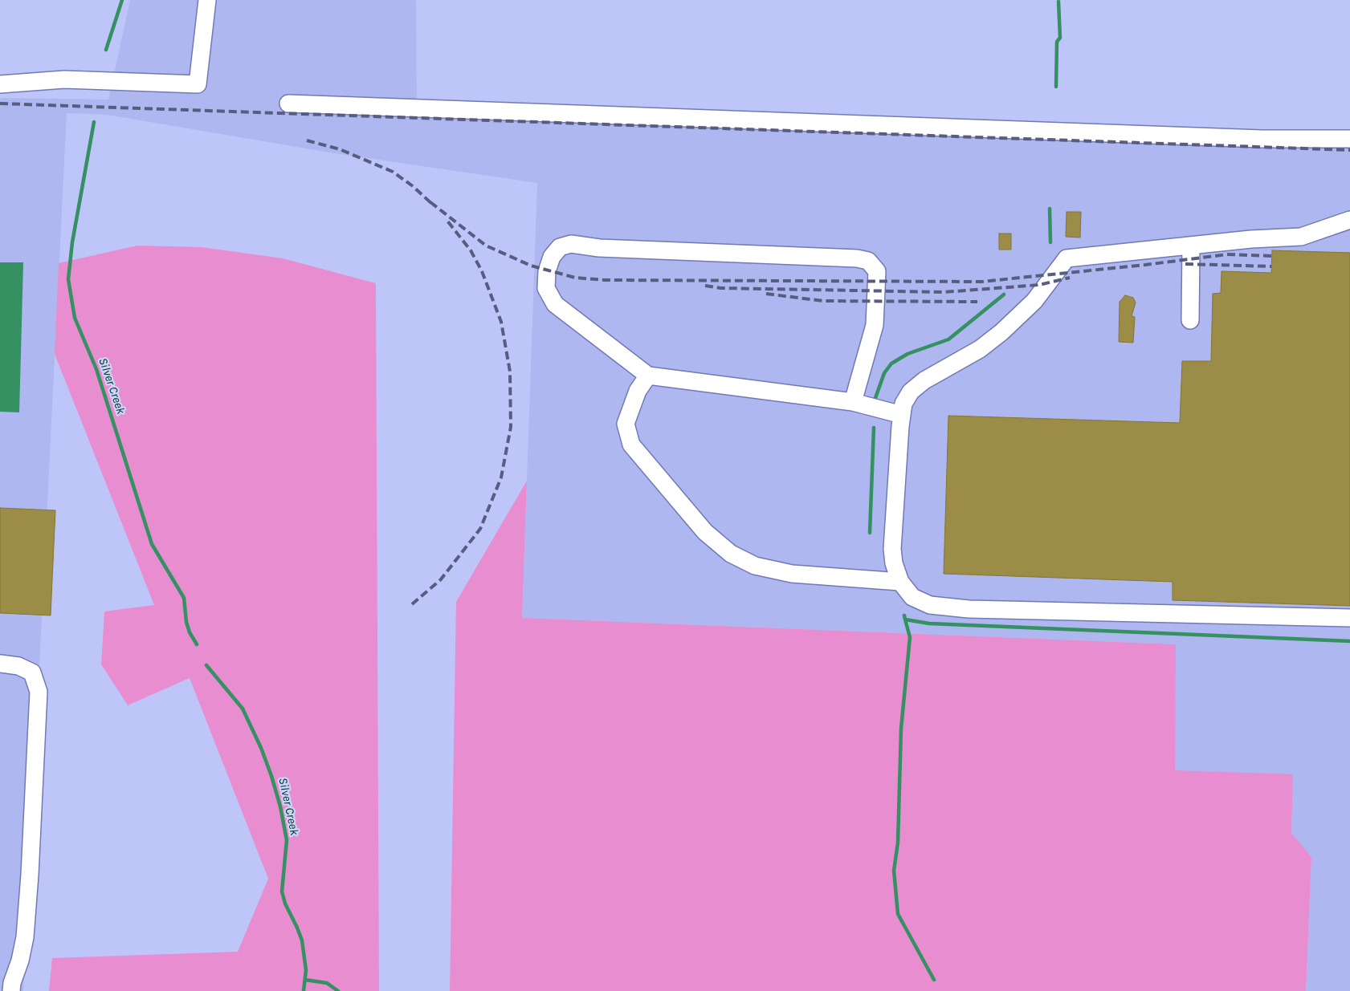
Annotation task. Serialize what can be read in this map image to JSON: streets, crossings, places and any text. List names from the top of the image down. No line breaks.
{"water":["Silver Creek"]}
